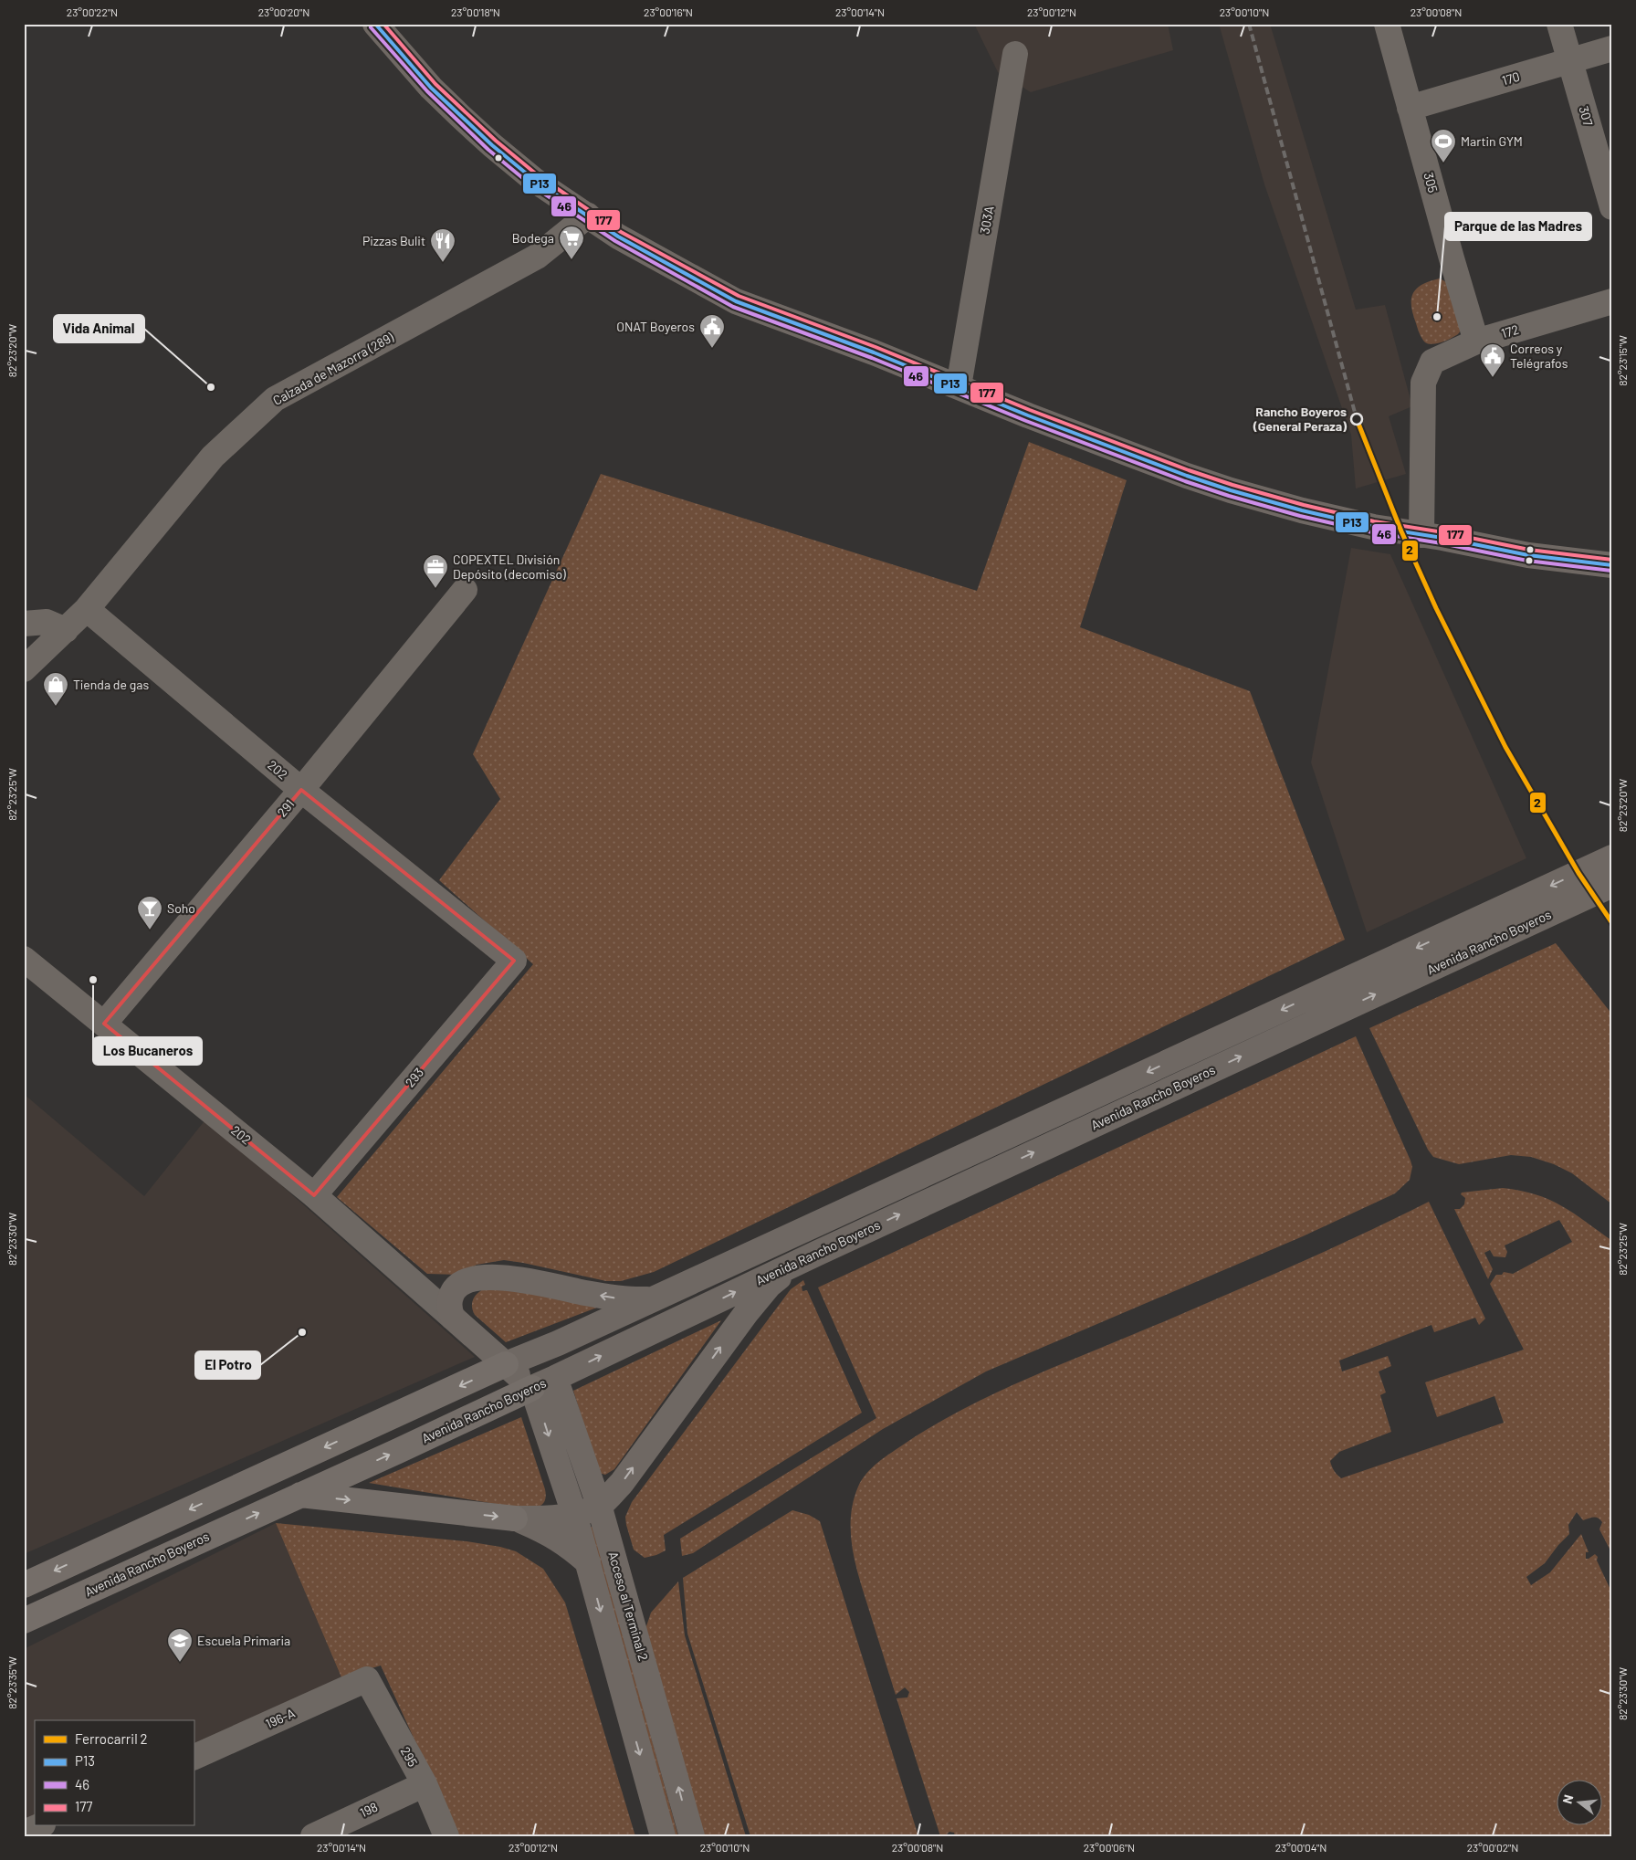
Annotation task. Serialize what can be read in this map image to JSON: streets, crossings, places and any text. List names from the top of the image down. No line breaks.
{"streets":{"highway":["Avenida Rancho Boyeros"],"main road":["Acceso al Terminal 2"],"street":["170","307","305","303A","172","Calzada de Mazorra (289)","202","291","293","196-A","295","198"]},"crossings":[["170","307"],["170","305"],["305","172"],["Calzada de Mazorra (289)","202"],["202","291"],["202","293"],["Avenida Rancho Boyeros","Acceso al Terminal 2"],["196-A","295"],["295","198"]],"places":{"sports":["Martin GYM"],"supermarket":["Bodega"],"restaurant":["Pizzas Bulit"],"other":["Parque de las Madres","Vida Animal","Rancho Boyeros (General Peraza)","Los Bucaneros","El Potro"],"public building":["ONAT Boyeros","Correos y Telégrafos"],"office":["COPEXTEL División Depósito (decomiso)"],"shop":["Tienda de gas"],"bar":["Soho"],"school or university":["Escuela Primaria"]},"lines":["transit line P13","transit line 177","transit line 46","rail line 2"],"legend":["Ferrocarril 2","P13","46","177"],"north":"left","coordinates":["23°00'22\"N","23°00'20\"N","23°00'18\"N","23°00'16\"N","23°00'14\"N","23°00'12\"N","23°00'10\"N","23°00'08\"N","82°23'20\"W","82°23'15\"W","82°23'25\"W","82°23'30\"W","82°23'35\"W","23°00'06\"N","23°00'04\"N","23°00'02\"N"]}
